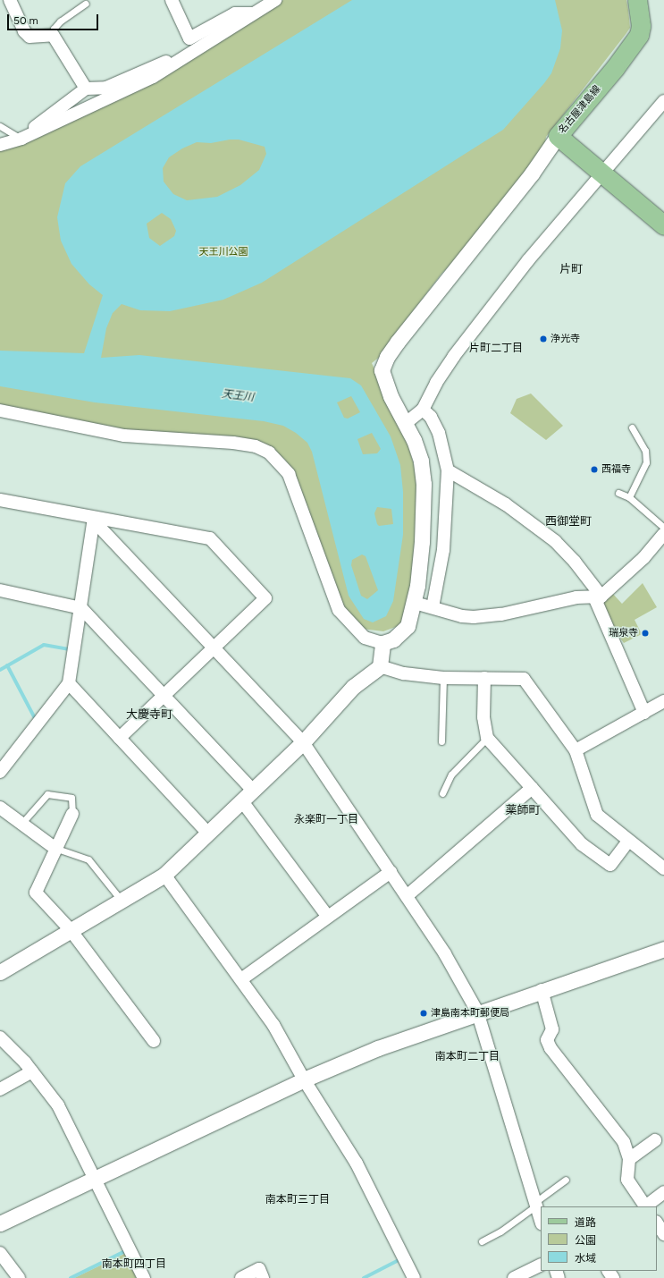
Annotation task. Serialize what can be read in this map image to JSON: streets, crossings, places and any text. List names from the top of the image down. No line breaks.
{"streets":{"main road":["名古屋津島線"]},"districts":["片町","片町二丁目","西御堂町","大慶寺町","薬師町","永楽町一丁目","南本町二丁目","南本町三丁目","南本町四丁目"],"water":["天王川"],"parks":["天王川公園"],"places":["浄光寺","西福寺","瑞泉寺","津島南本町郵便局"],"legend":["道路","公園","水域"],"scale_bar":"50 m"}
